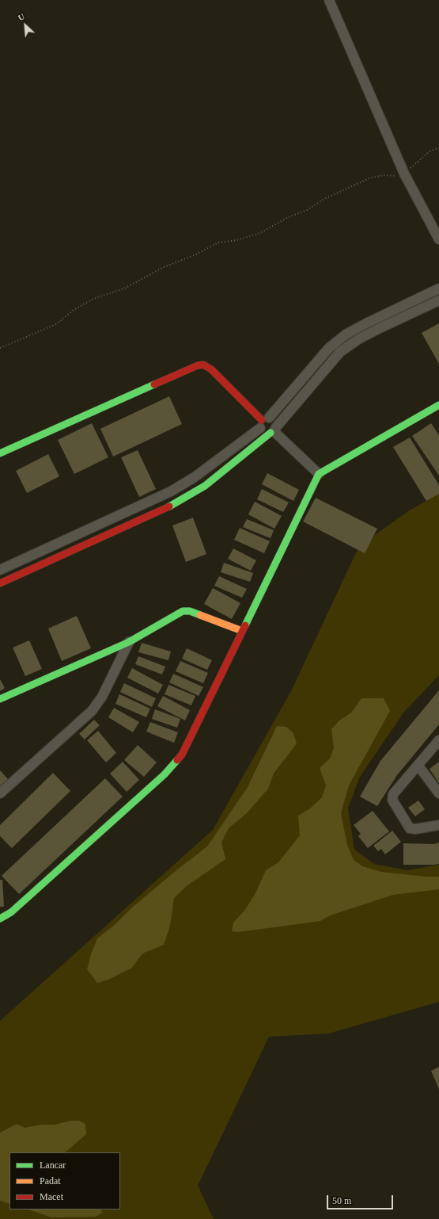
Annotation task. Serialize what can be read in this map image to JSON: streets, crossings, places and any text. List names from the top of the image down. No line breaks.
{"legend":["Lancar","Padat","Macet"],"scale_bar":"50 m","north":"top left"}
